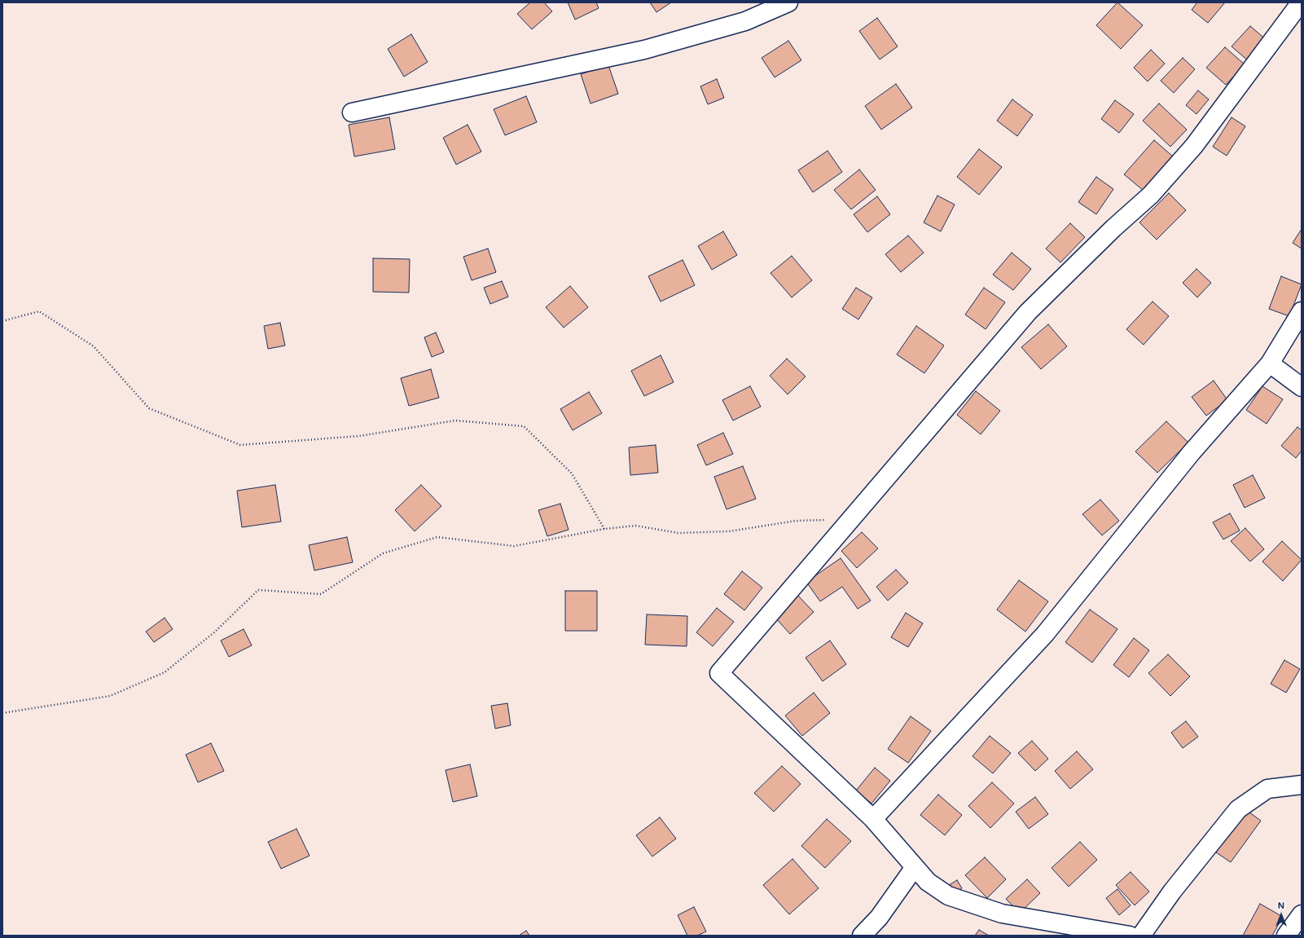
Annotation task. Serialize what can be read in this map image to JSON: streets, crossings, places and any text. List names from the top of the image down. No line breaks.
{"north":"top"}
